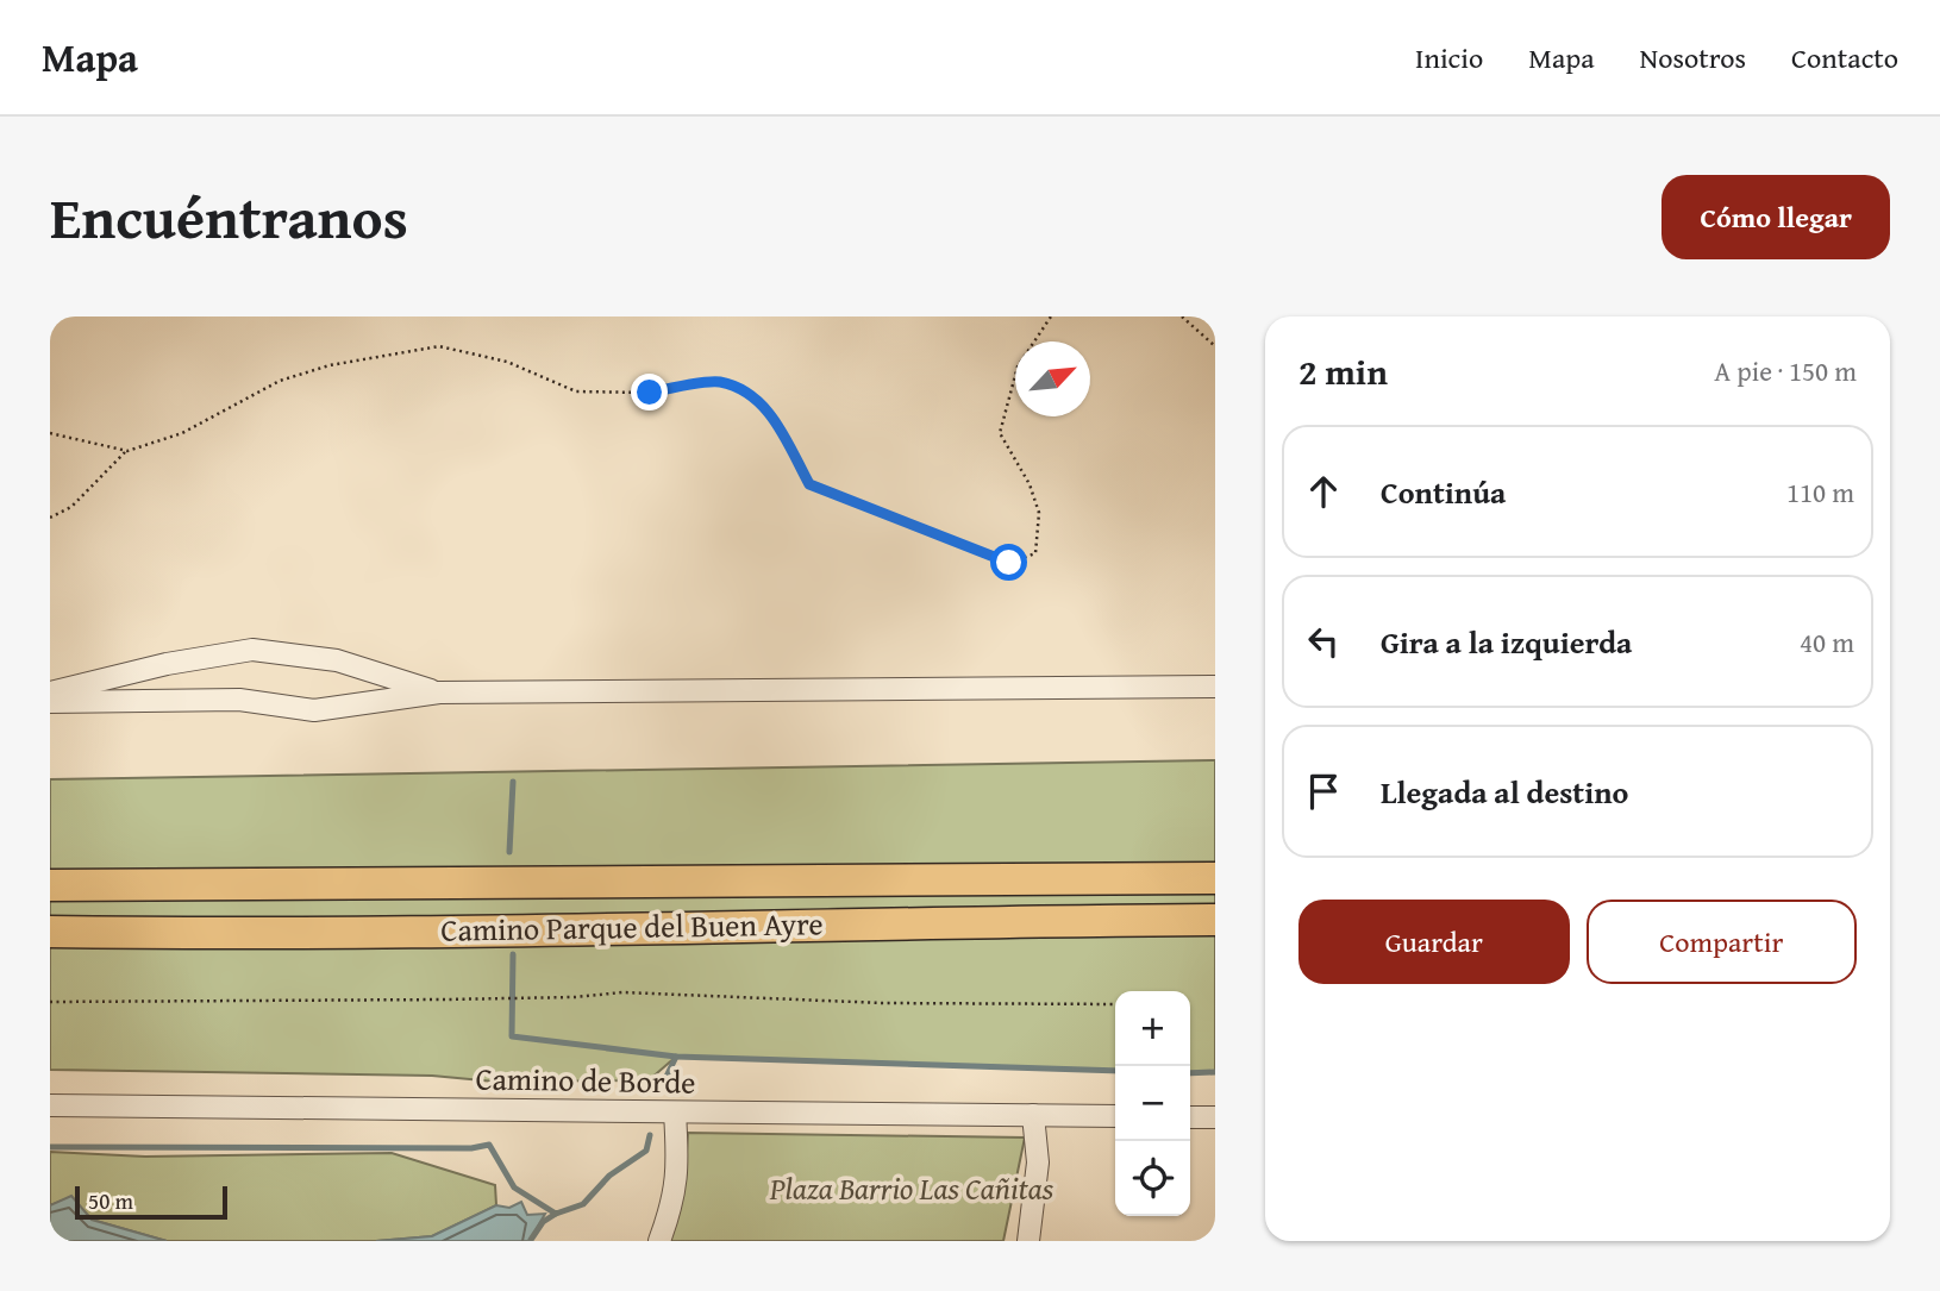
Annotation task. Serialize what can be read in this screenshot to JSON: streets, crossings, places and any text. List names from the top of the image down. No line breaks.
{"streets":{"highway":["Camino Parque del Buen Ayre"],"street":["Camino de Borde"]},"parks":["Plaza Barrio Las Cañitas"],"scale_bar":"50 m","north":"top right","page":{"header":"Mapa","nav":["Inicio","Mapa","Nosotros","Contacto"],"title":"Encuéntranos","buttons":["Cómo llegar",["Guardar","Compartir"]],"heading":["2 min","A pie · 150 m"],"list":[["Continúa","110 m"],["Gira a la izquierda","40 m"],"Llegada al destino"],"map_buttons":["+","−"],"scale":"50 m"}}
